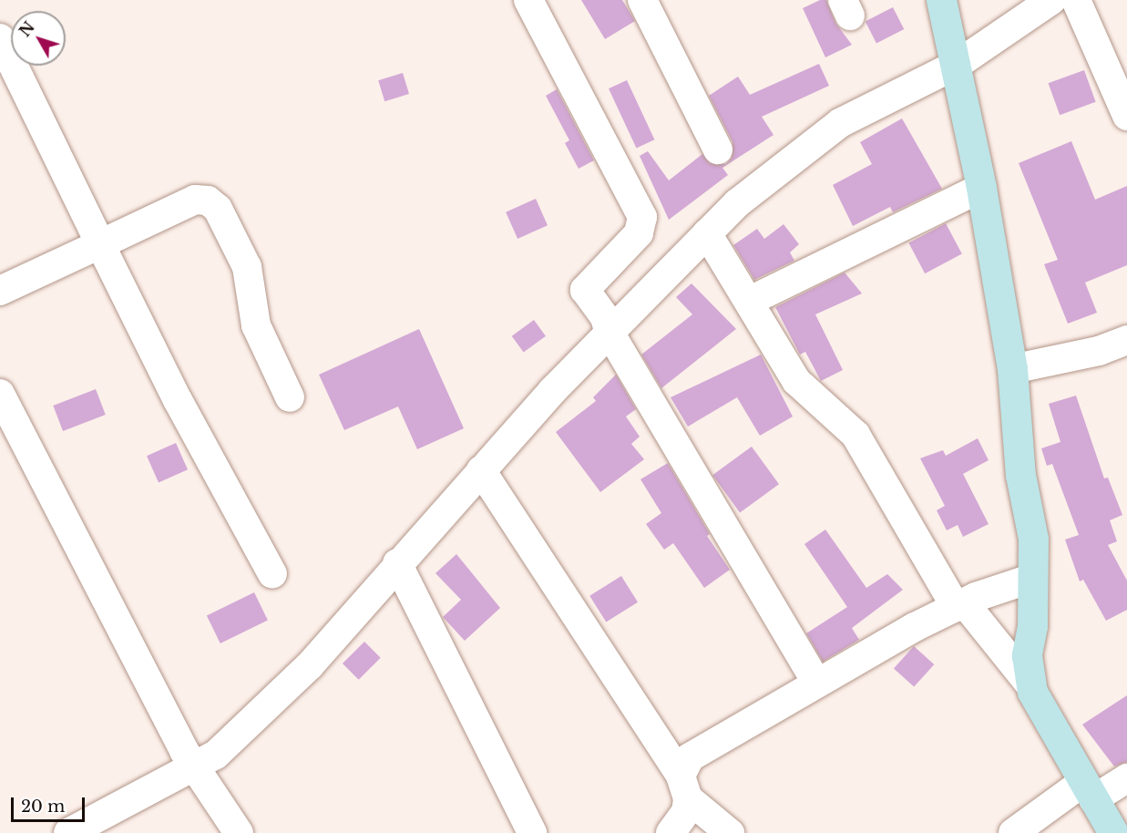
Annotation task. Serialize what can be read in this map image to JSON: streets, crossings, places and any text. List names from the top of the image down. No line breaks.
{"scale_bar":"20 m","north":"top left"}
